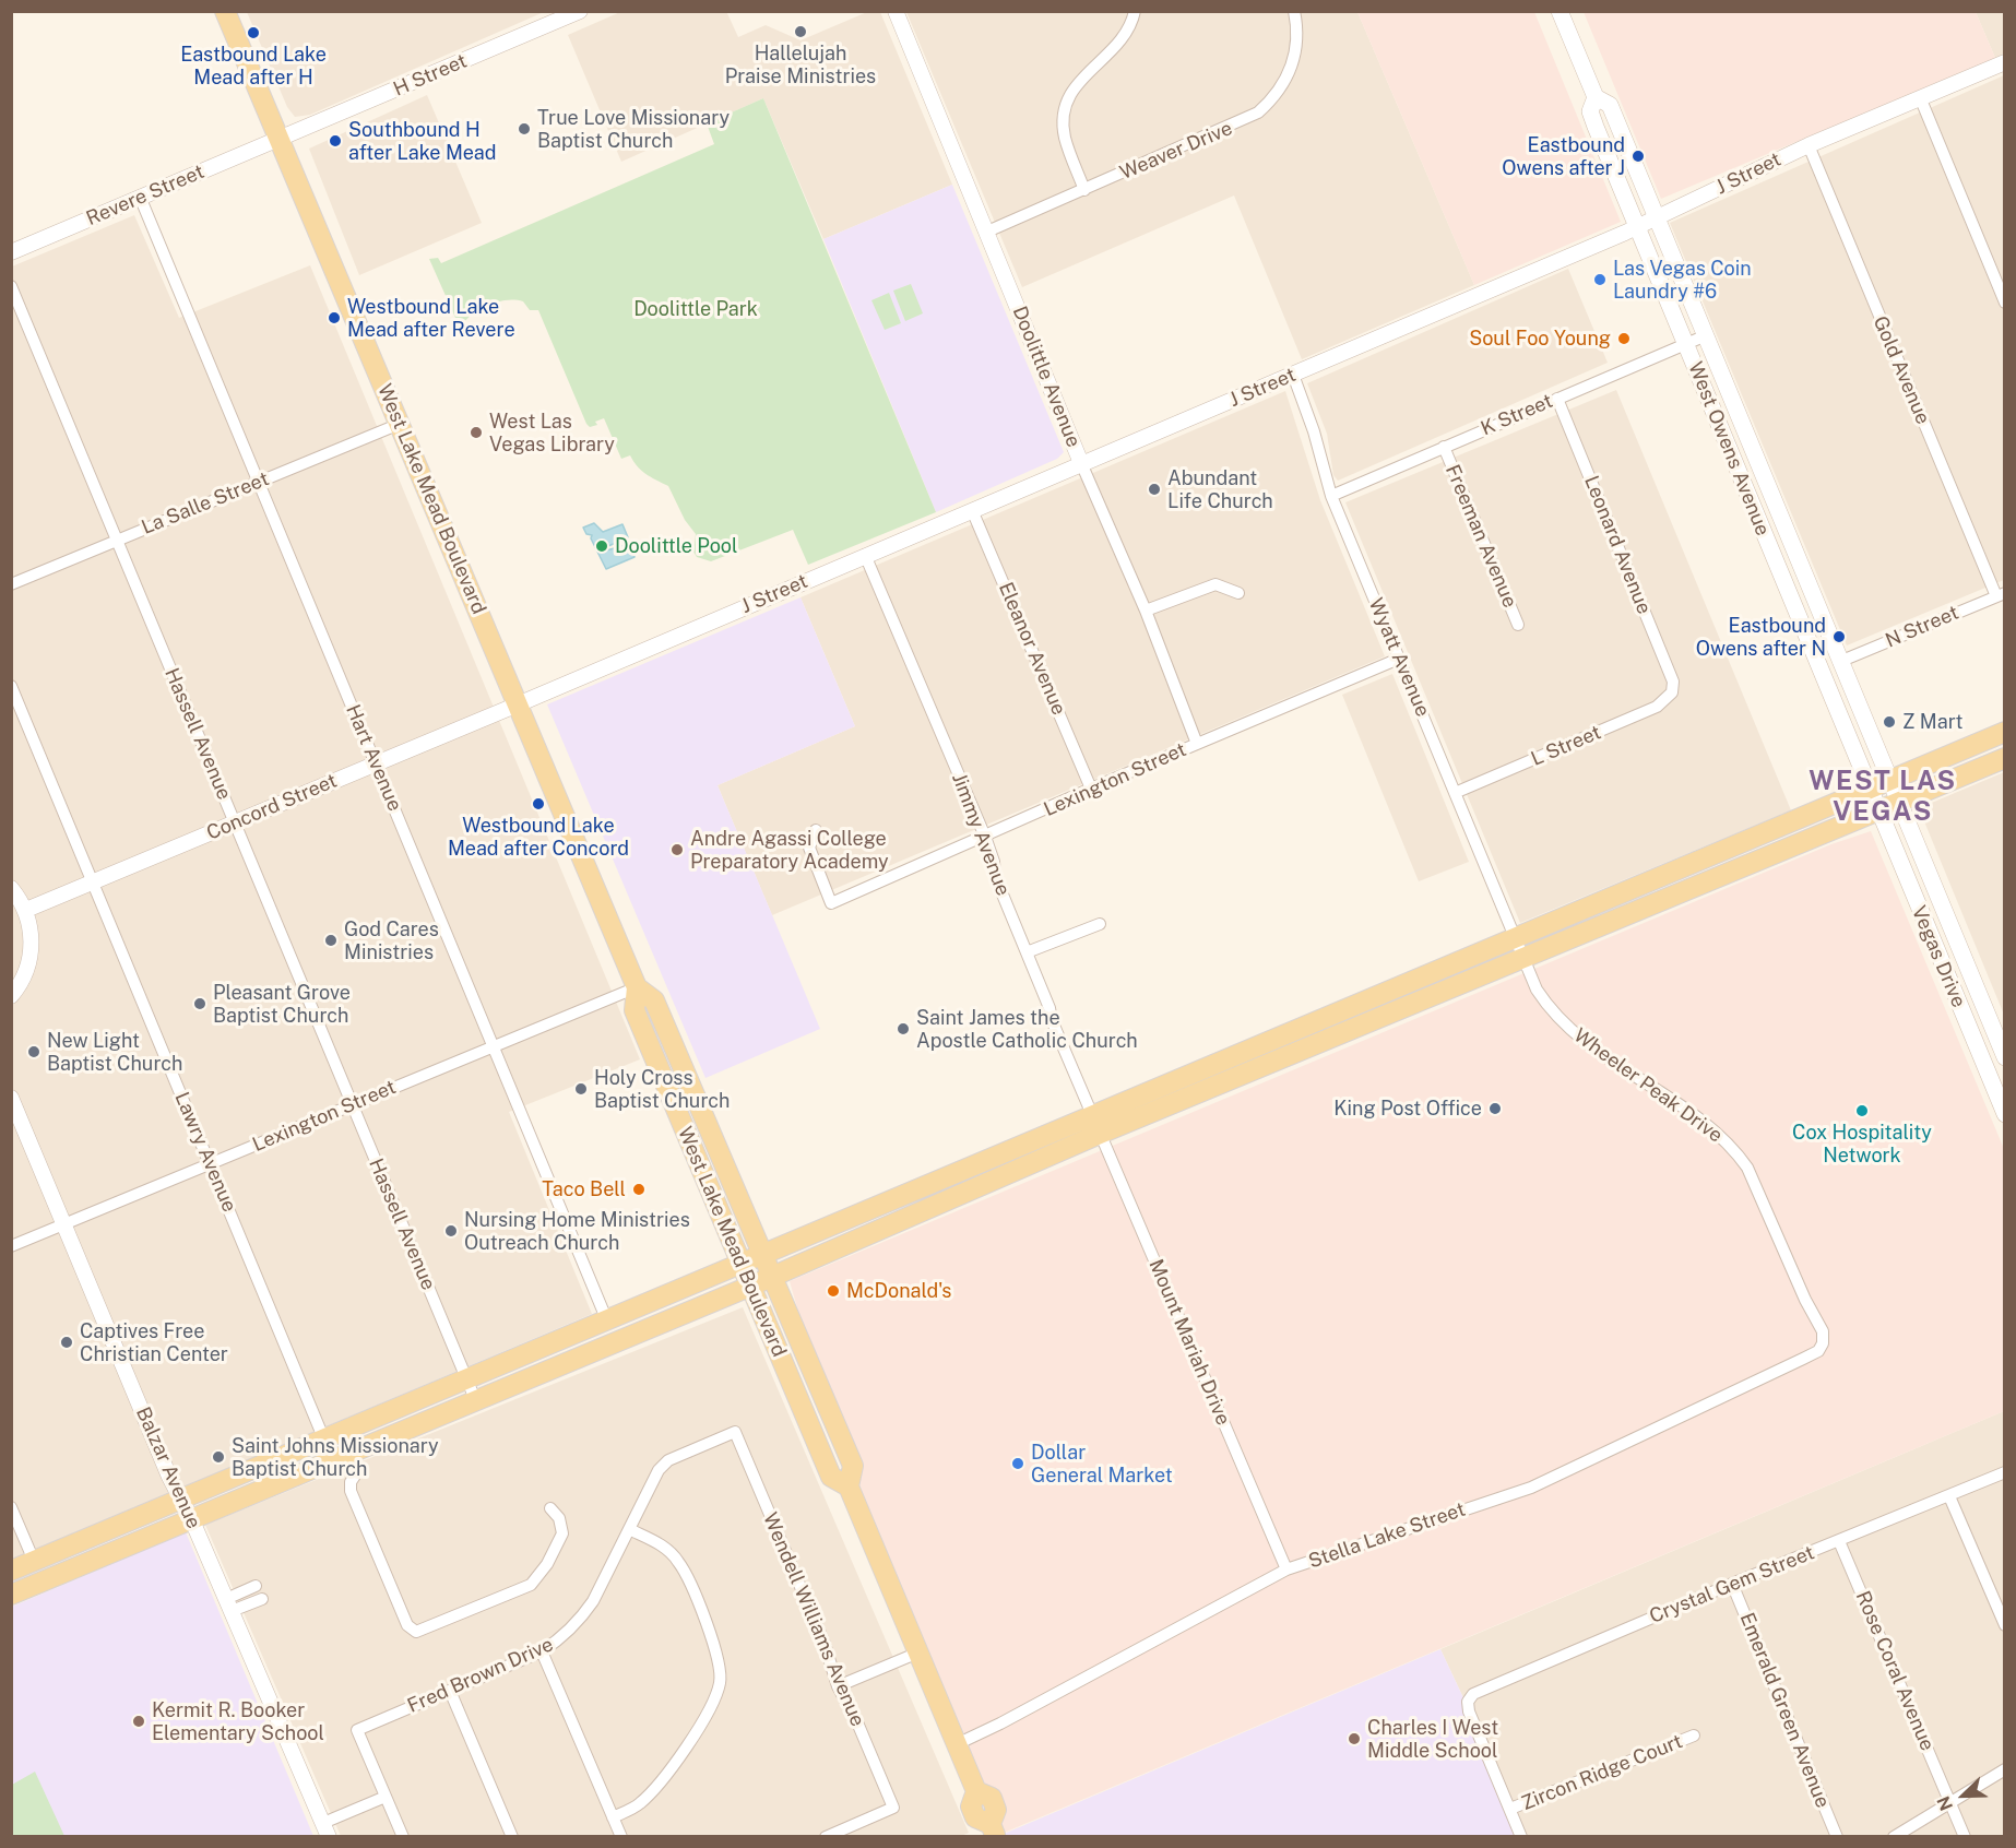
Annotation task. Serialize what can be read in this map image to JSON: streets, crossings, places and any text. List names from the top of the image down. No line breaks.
{"streets":{"main road":["West Owens Avenue","West Lake Mead Boulevard","Vegas Drive"],"street":["H Street","Weaver Drive","J Street","Revere Street","Gold Avenue","Doolittle Avenue","K Street","La Salle Street","Freeman Avenue","Leonard Avenue","N Street","Eleanor Avenue","Wyatt Avenue","Hassell Avenue","L Street","Hart Avenue","Lexington Street","Concord Street","Jimmy Avenue","Wheeler Peak Drive","Lawry Avenue","Mount Mariah Drive","Balzar Avenue","Stella Lake Street","Crystal Gem Street","Wendell Williams Avenue","Rose Coral Avenue","Fred Brown Drive","Emerald Green Avenue","Zircon Ridge Court"]},"crossings":[["H Street","Revere Street"],["H Street","West Lake Mead Boulevard"],["Weaver Drive","Doolittle Avenue"],["J Street","Gold Avenue"],["J Street","Doolittle Avenue"],["J Street","West Owens Avenue"],["J Street","West Lake Mead Boulevard"],["J Street","Eleanor Avenue"],["J Street","Wyatt Avenue"],["J Street","Concord Street"],["J Street","Jimmy Avenue"],["Revere Street","West Lake Mead Boulevard"],["Revere Street","Hart Avenue"],["Gold Avenue","N Street"],["Doolittle Avenue","Lexington Street"],["K Street","West Owens Avenue"],["K Street","Freeman Avenue"],["K Street","Leonard Avenue"],["K Street","Wyatt Avenue"],["West Owens Avenue","N Street"],["West Owens Avenue","Vegas Drive"],["West Lake Mead Boulevard","La Salle Street"],["West Lake Mead Boulevard","Lexington Street"],["West Lake Mead Boulevard","Concord Street"],["West Lake Mead Boulevard","Stella Lake Street"],["La Salle Street","Hassell Avenue"],["La Salle Street","Hart Avenue"],["Leonard Avenue","L Street"],["Eleanor Avenue","Lexington Street"],["Wyatt Avenue","L Street"],["Wyatt Avenue","Lexington Street"],["Wyatt Avenue","Wheeler Peak Drive"],["Hassell Avenue","Lexington Street"],["Hassell Avenue","Concord Street"],["Hart Avenue","Lexington Street"],["Hart Avenue","Concord Street"],["Lexington Street","Jimmy Avenue"],["Lexington Street","Lawry Avenue"],["Lexington Street","Balzar Avenue"],["Concord Street","Lawry Avenue"],["Jimmy Avenue","Mount Mariah Drive"],["Wheeler Peak Drive","Stella Lake Street"],["Mount Mariah Drive","Stella Lake Street"],["Crystal Gem Street","Rose Coral Avenue"],["Crystal Gem Street","Emerald Green Avenue"],["Crystal Gem Street","Zircon Ridge Court"],["Wendell Williams Avenue","Fred Brown Drive"]],"districts":["WEST LAS VEGAS"],"parks":["Doolittle Park"],"places":["Hallelujah Praise Ministries","Eastbound Lake Mead after H","True Love Missionary Baptist Church","Southbound H after Lake Mead","Eastbound Owens after J","Las Vegas Coin Laundry #6","Westbound Lake Mead after Revere","Soul Foo Young","West Las Vegas Library","Abundant Life Church","Doolittle Pool","Eastbound Owens after N","Z Mart","Westbound Lake Mead after Concord","Andre Agassi College Preparatory Academy","God Cares Ministries","Pleasant Grove Baptist Church","Saint James the Apostle Catholic Church","New Light Baptist Church","Holy Cross Baptist Church","King Post Office","Cox Hospitality Network","Taco Bell","Nursing Home Ministries Outreach Church","McDonald's","Captives Free Christian Center","Saint Johns Missionary Baptist Church","Dollar General Market","Kermit R. Booker Elementary School","Charles I West Middle School"],"north":"bottom left"}
